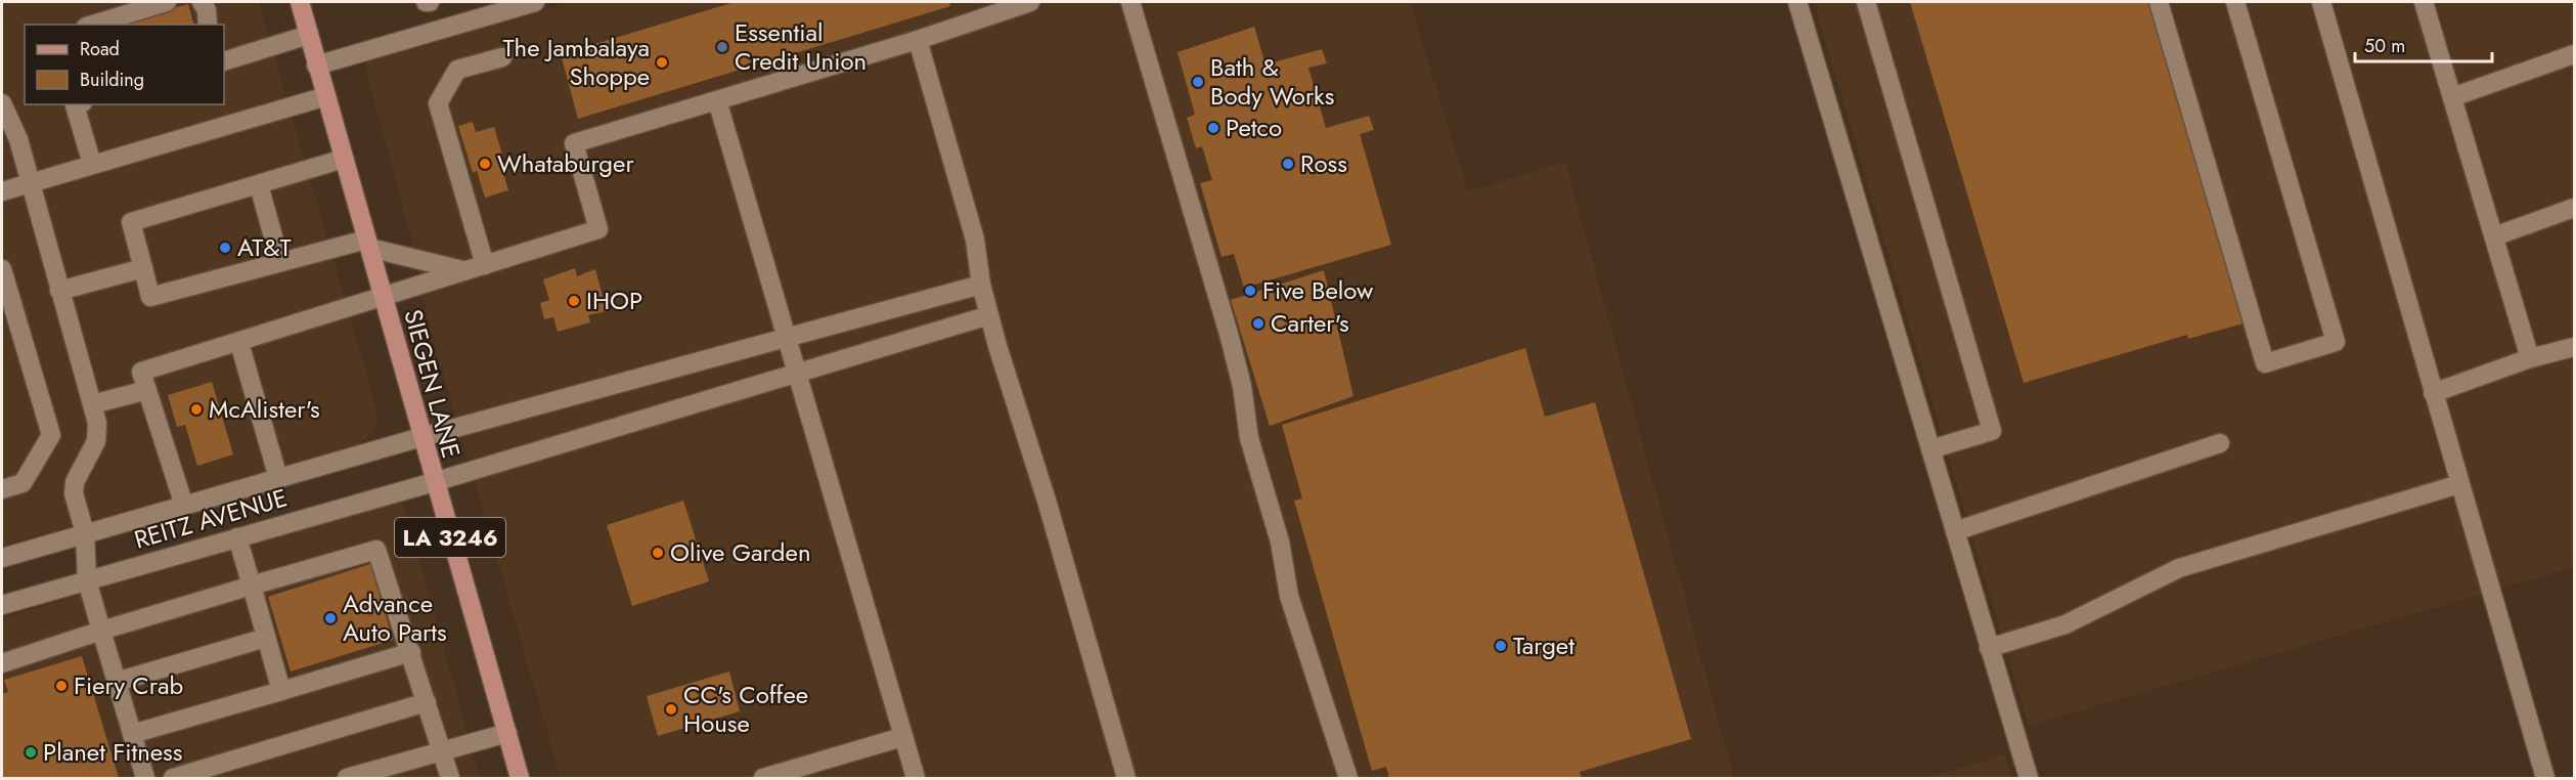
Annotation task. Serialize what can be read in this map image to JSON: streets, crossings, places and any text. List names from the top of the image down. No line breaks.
{"streets":{"main road":["SIEGEN LANE","LA 3246"],"street":["REITZ AVENUE"]},"crossings":[["SIEGEN LANE","REITZ AVENUE"]],"places":["Essential Credit Union","The Jambalaya Shoppe","Bath & Body Works","Petco","Whataburger","Ross","AT&T","Five Below","IHOP","Carter's","McAlister's","Olive Garden","Advance Auto Parts","Target","Fiery Crab","CC's Coffee House","Planet Fitness"],"legend":["Road","Building"],"scale_bar":"50 m"}
